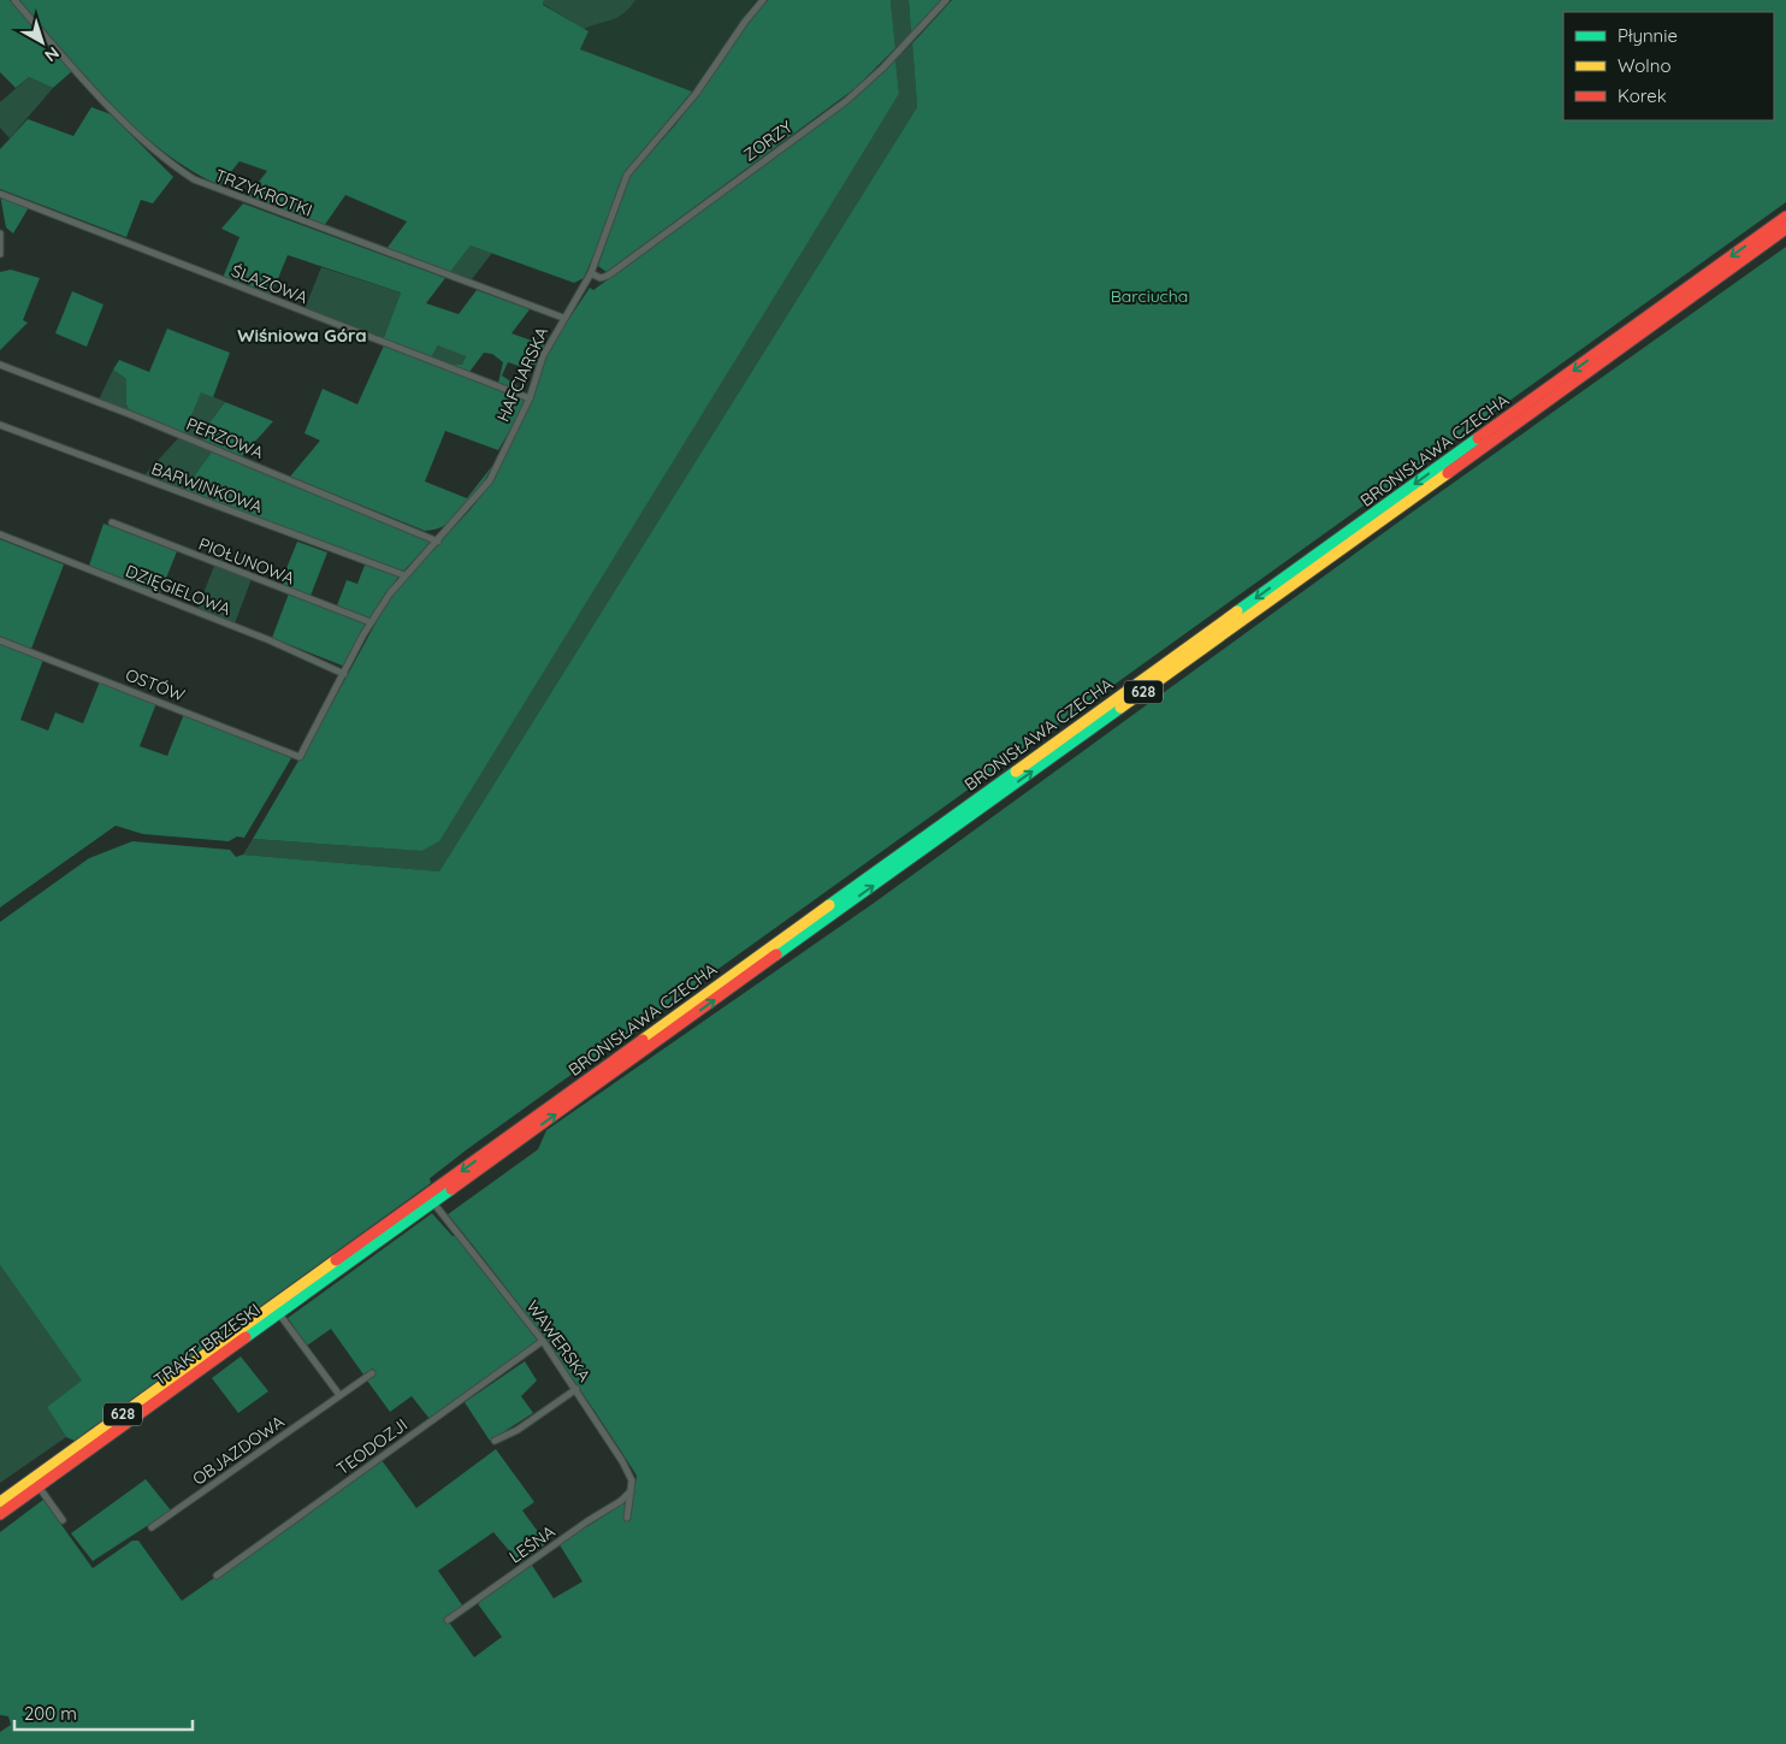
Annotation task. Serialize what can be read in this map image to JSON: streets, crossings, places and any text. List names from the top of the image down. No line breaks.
{"streets":{"main road":["BRONISŁAWA CZECHA","628","TRAKT BRZESKI"],"street":["ZORZY","TRZYKROTKI","ŚLAZOWA","HAFCIARSKA","PERZOWA","BARWINKOWA","PIOŁUNOWA","DZIĘGIELOWA","OSTÓW","WAWERSKA","TEODOZJI","OBJAZDOWA","LEŚNA"]},"crossings":[["ZORZY","HAFCIARSKA"],["TRZYKROTKI","HAFCIARSKA"],["ŚLAZOWA","HAFCIARSKA"],["HAFCIARSKA","PERZOWA"],["HAFCIARSKA","BARWINKOWA"],["HAFCIARSKA","PIOŁUNOWA"],["HAFCIARSKA","DZIĘGIELOWA"],["HAFCIARSKA","OSTÓW"],["BRONISŁAWA CZECHA","WAWERSKA"],["BRONISŁAWA CZECHA","TRAKT BRZESKI"],["WAWERSKA","TRAKT BRZESKI"],["WAWERSKA","TEODOZJI"],["WAWERSKA","LEŚNA"]],"districts":["Wiśniowa Góra"],"parks":["Barciucha"],"legend":["Płynnie","Wolno","Korek"],"scale_bar":"200 m","north":"bottom right"}
